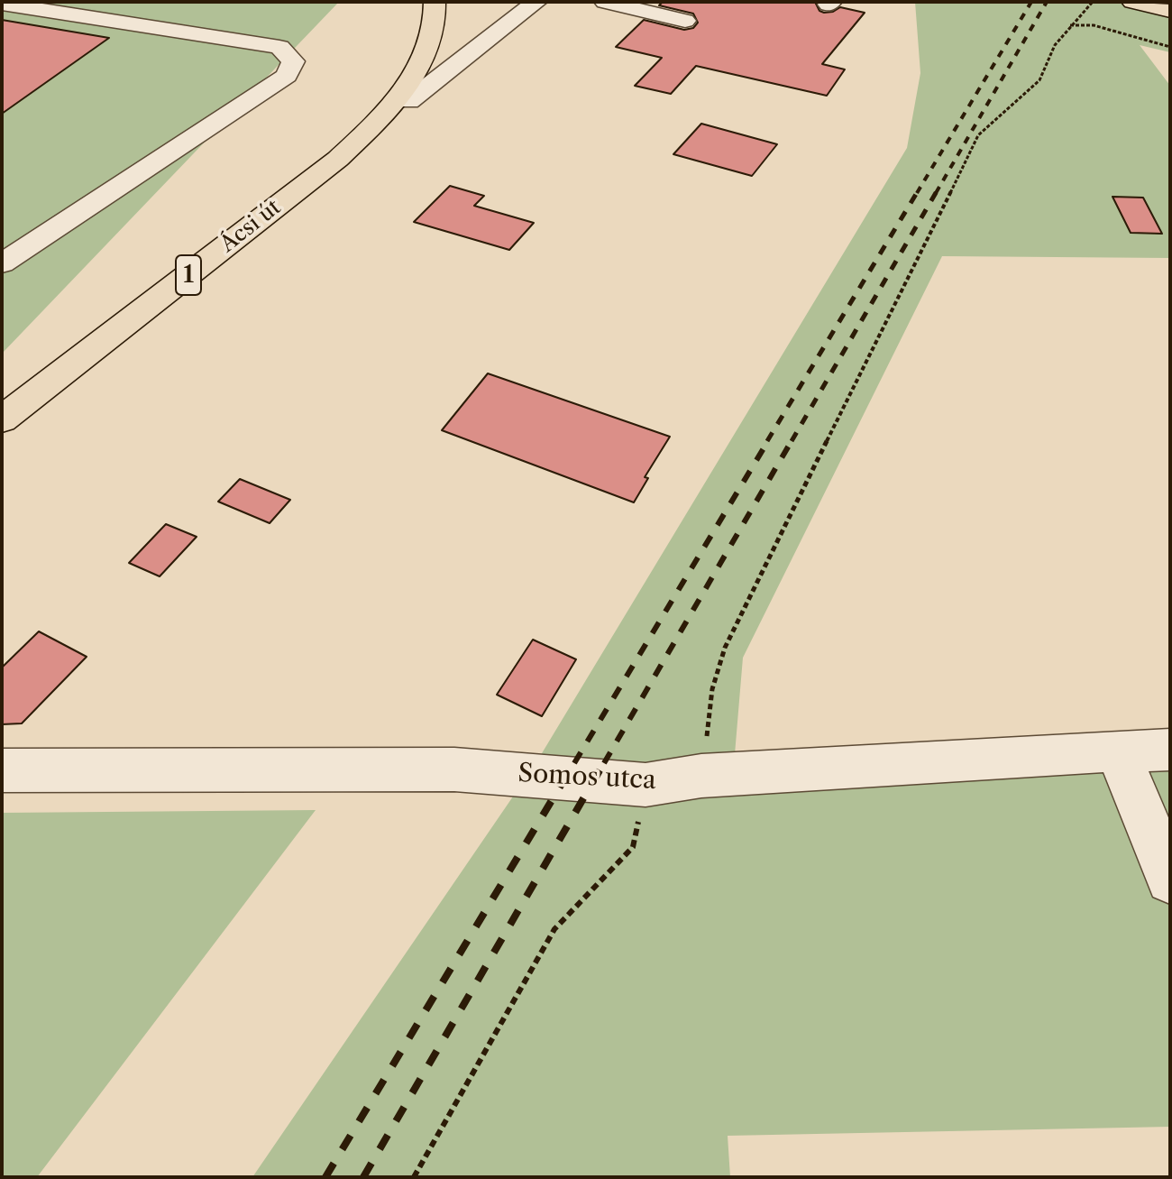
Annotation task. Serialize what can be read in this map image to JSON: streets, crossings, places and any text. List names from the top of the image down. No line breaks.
{"streets":{"main road":["Ácsi út","1"],"street":["Somos utca"]}}
